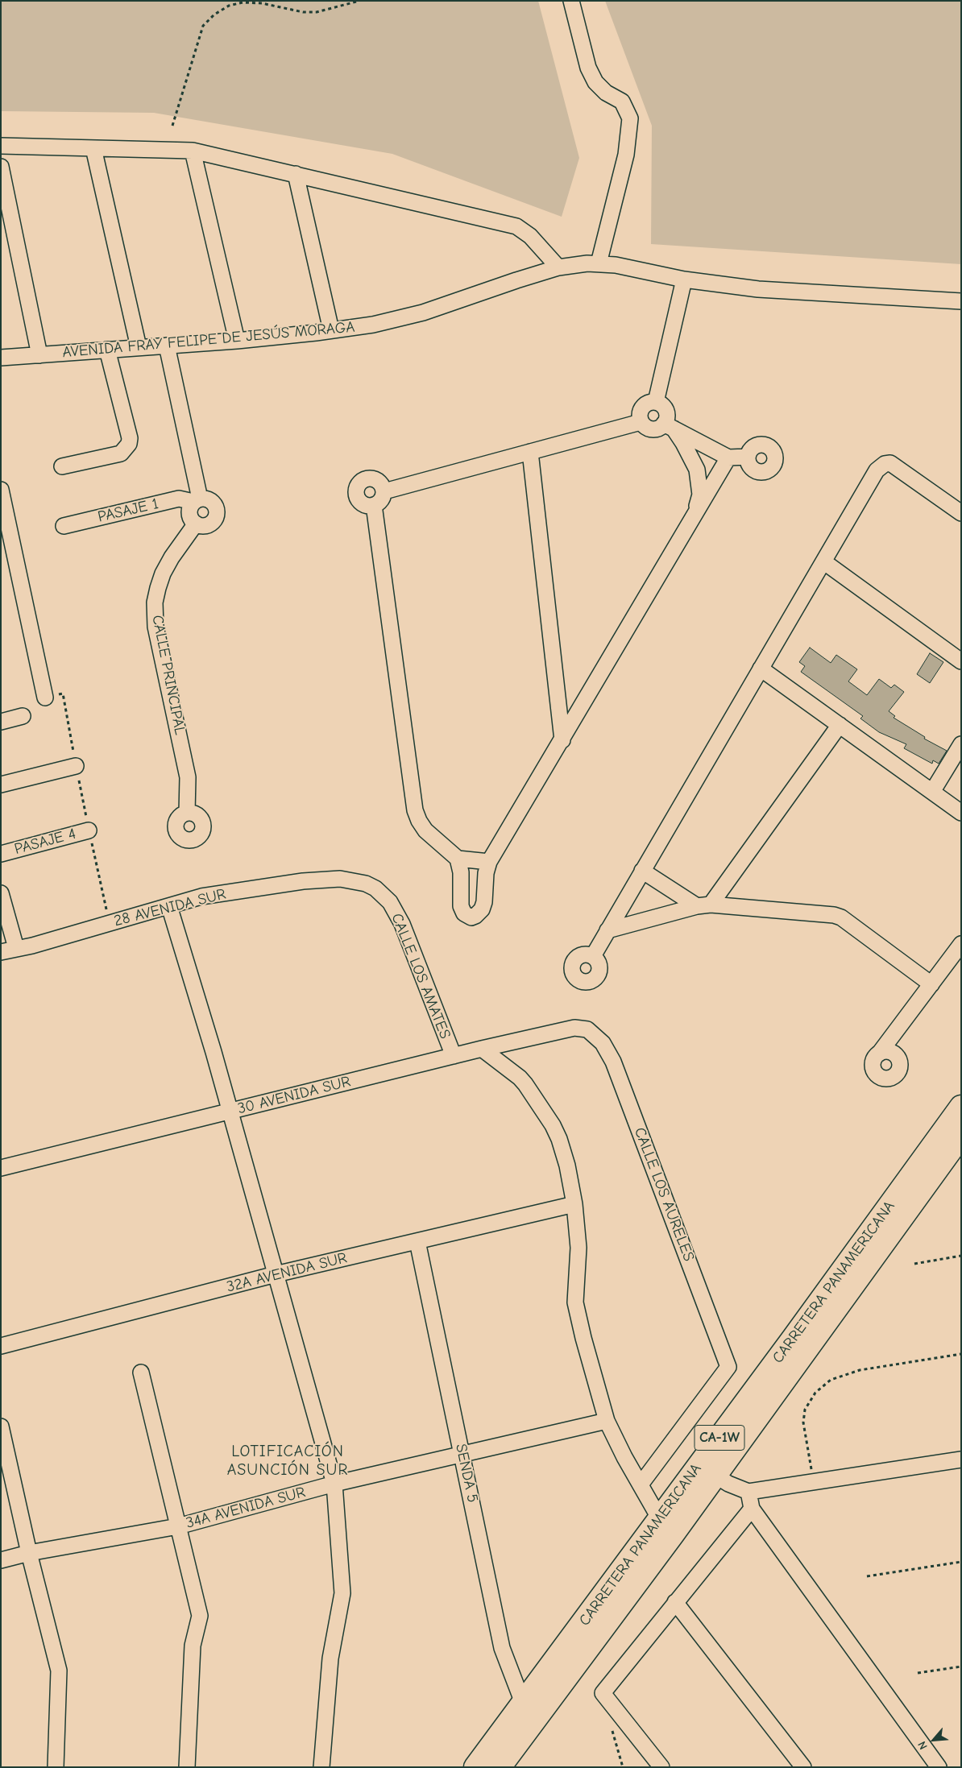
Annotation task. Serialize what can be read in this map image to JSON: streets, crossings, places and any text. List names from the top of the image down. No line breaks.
{"streets":{"highway":["CARRETERA PANAMERICANA","CA-1W"],"street":["AVENIDA FRAY FELIPE DE JESÚS MORAGA","PASAJE 1","CALLE PRINCIPAL","PASAJE 4","28 AVENIDA SUR","CALLE LOS AMATES","30 AVENIDA SUR","CALLE LOS AURELES","32A AVENIDA SUR","SENDA 5","34A AVENIDA SUR"]},"crossings":[["PASAJE 1","CALLE PRINCIPAL"],["28 AVENIDA SUR","CALLE LOS AMATES"],["CALLE LOS AMATES","30 AVENIDA SUR"],["30 AVENIDA SUR","CALLE LOS AURELES"],["32A AVENIDA SUR","SENDA 5"],["CARRETERA PANAMERICANA","SENDA 5"],["SENDA 5","34A AVENIDA SUR"]],"districts":["LOTIFICACIÓN ASUNCIÓN SUR"],"north":"bottom left"}
